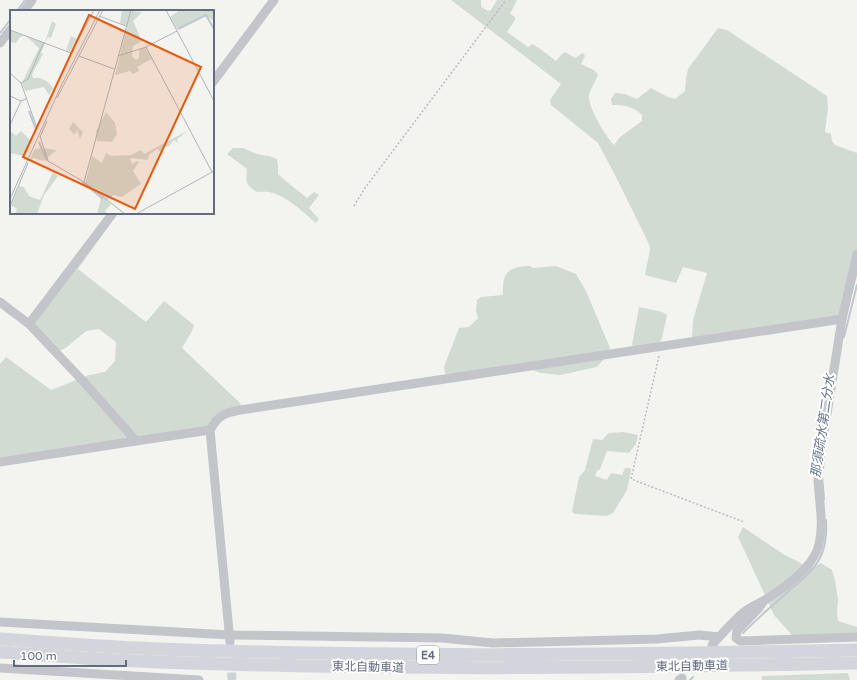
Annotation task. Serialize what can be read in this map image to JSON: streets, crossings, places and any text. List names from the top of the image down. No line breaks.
{"streets":{"highway":["E4","東北自動車道"]},"water":["那須疏水第二分水"],"scale_bar":"100 m"}
